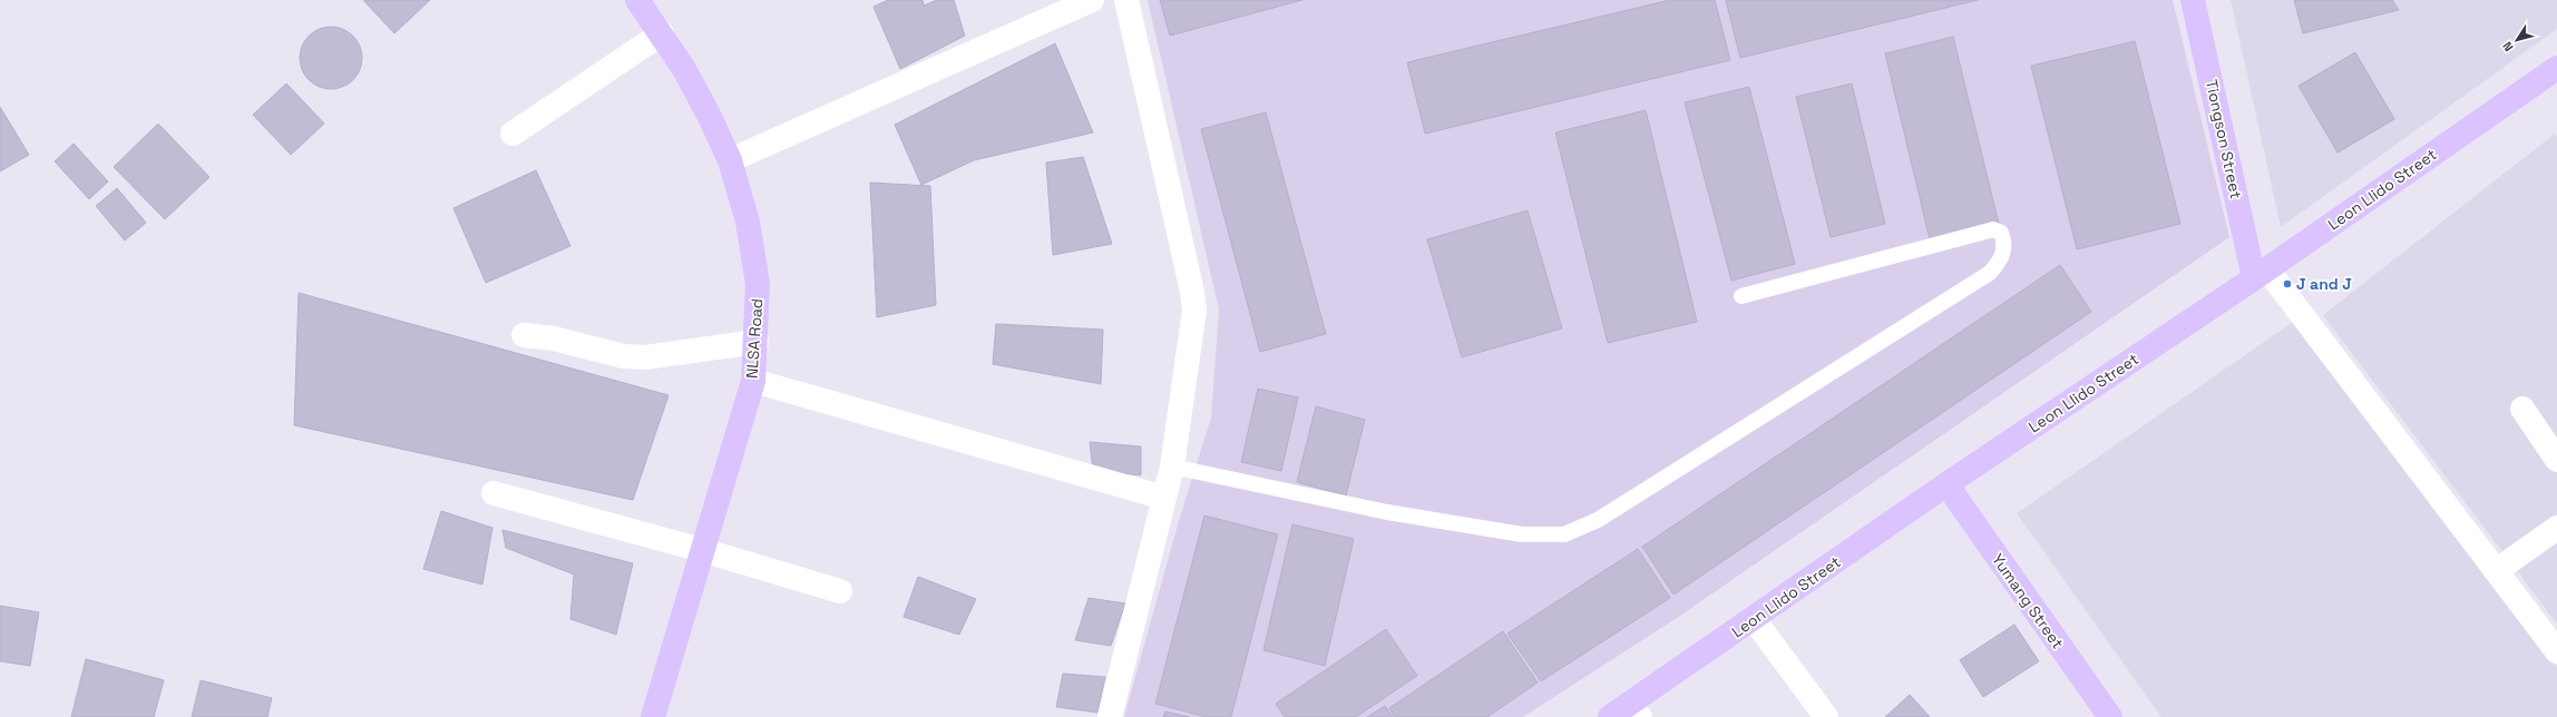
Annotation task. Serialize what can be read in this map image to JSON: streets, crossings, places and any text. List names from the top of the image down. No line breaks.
{"streets":{"main road":["Tiongson Street","Leon Llido Street","NLSA Road","Yumang Street"]},"crossings":[["Tiongson Street","Leon Llido Street"],["Leon Llido Street","Yumang Street"]],"places":["J and J"],"north":"bottom left"}
